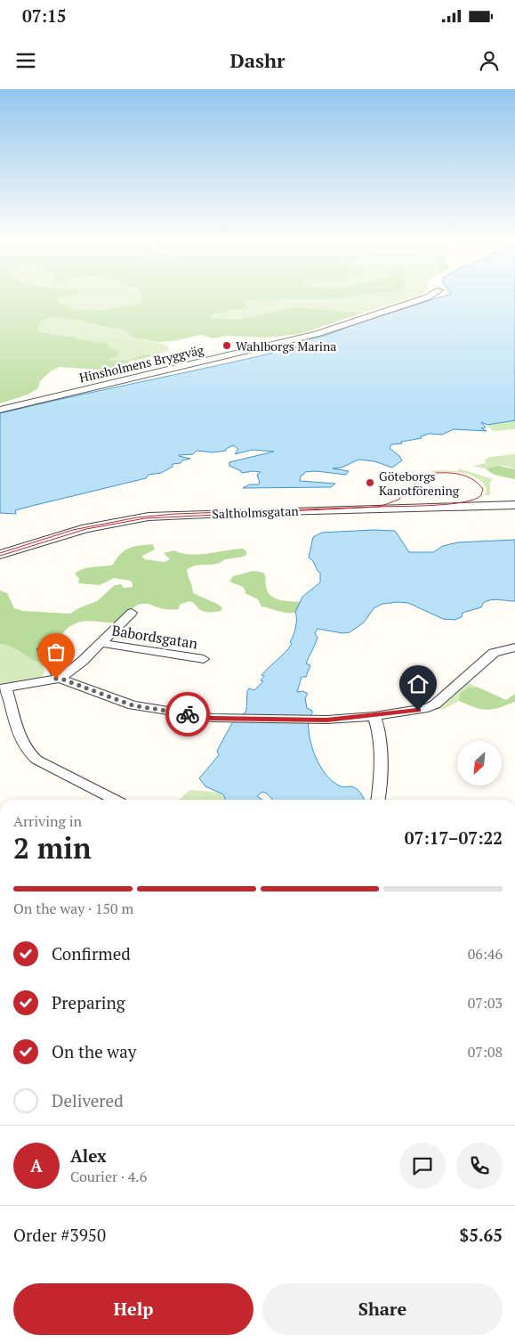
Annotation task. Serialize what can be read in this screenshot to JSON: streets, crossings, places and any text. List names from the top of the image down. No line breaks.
{"streets":{"street":["Hinsholmens Bryggväg","Saltholmsgatan","Babordsgatan"]},"places":["Wahlborgs Marina","Göteborgs Kanotförening"],"north":"bottom left","page":{"status":"07:15","header":"Dashr","heading":["2 min","Arriving in","07:17–07:22"],"panel":["Alex","Courier · 4.6","Order #3950","$5.65"],"bar":"On the way · 150 m","list":[["Confirmed","06:46"],["Preparing","07:03"],["On the way","07:08"],"Delivered"],"round":"A","buttons":["Help","Share"]}}
